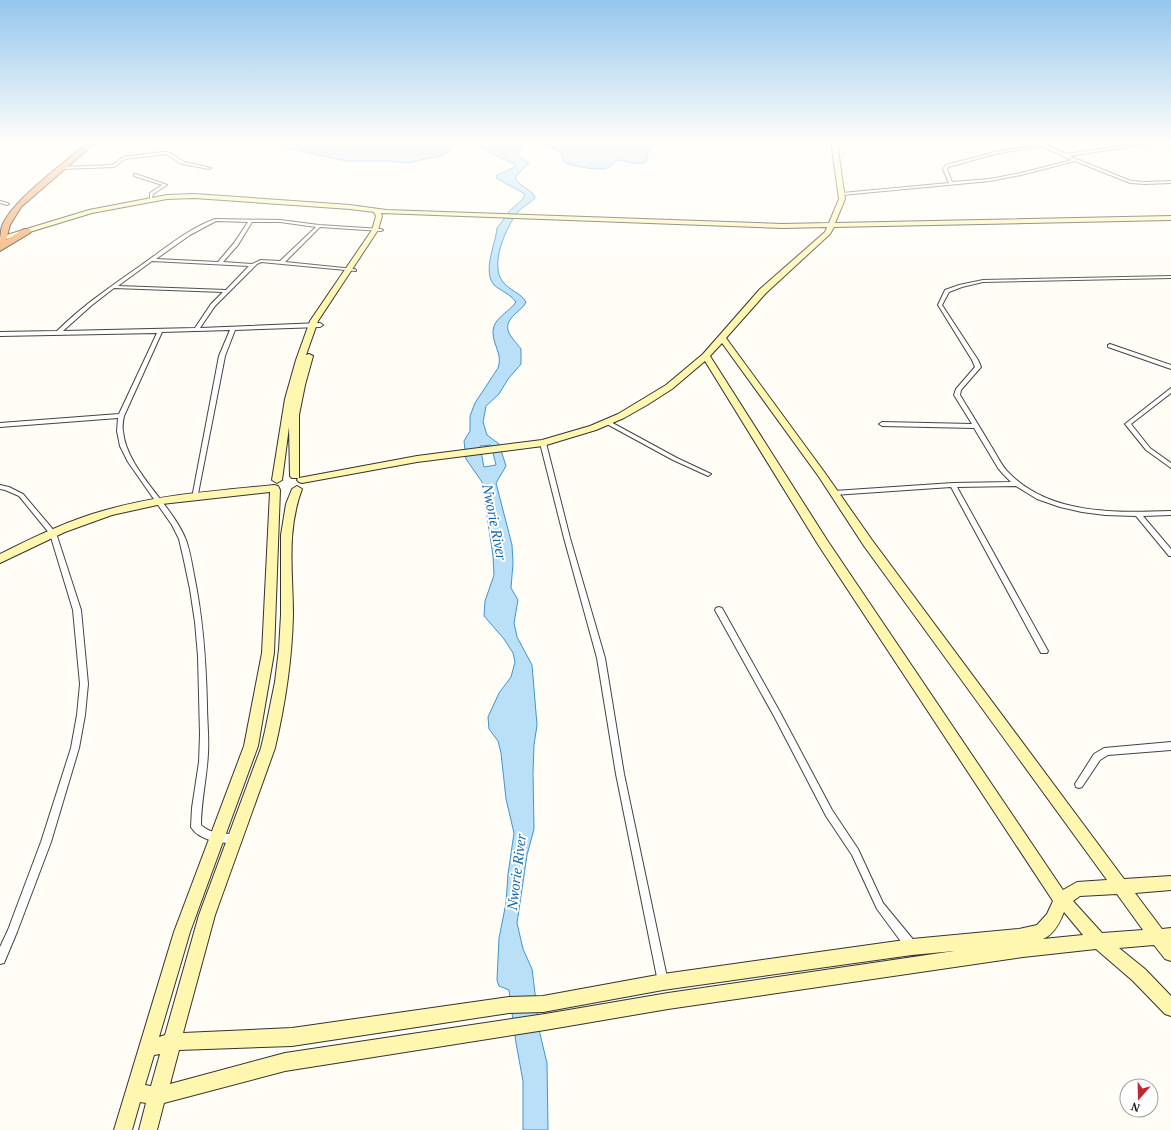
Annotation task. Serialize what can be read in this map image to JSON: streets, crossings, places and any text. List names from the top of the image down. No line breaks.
{"water":["Nworie River"],"north":"bottom"}
